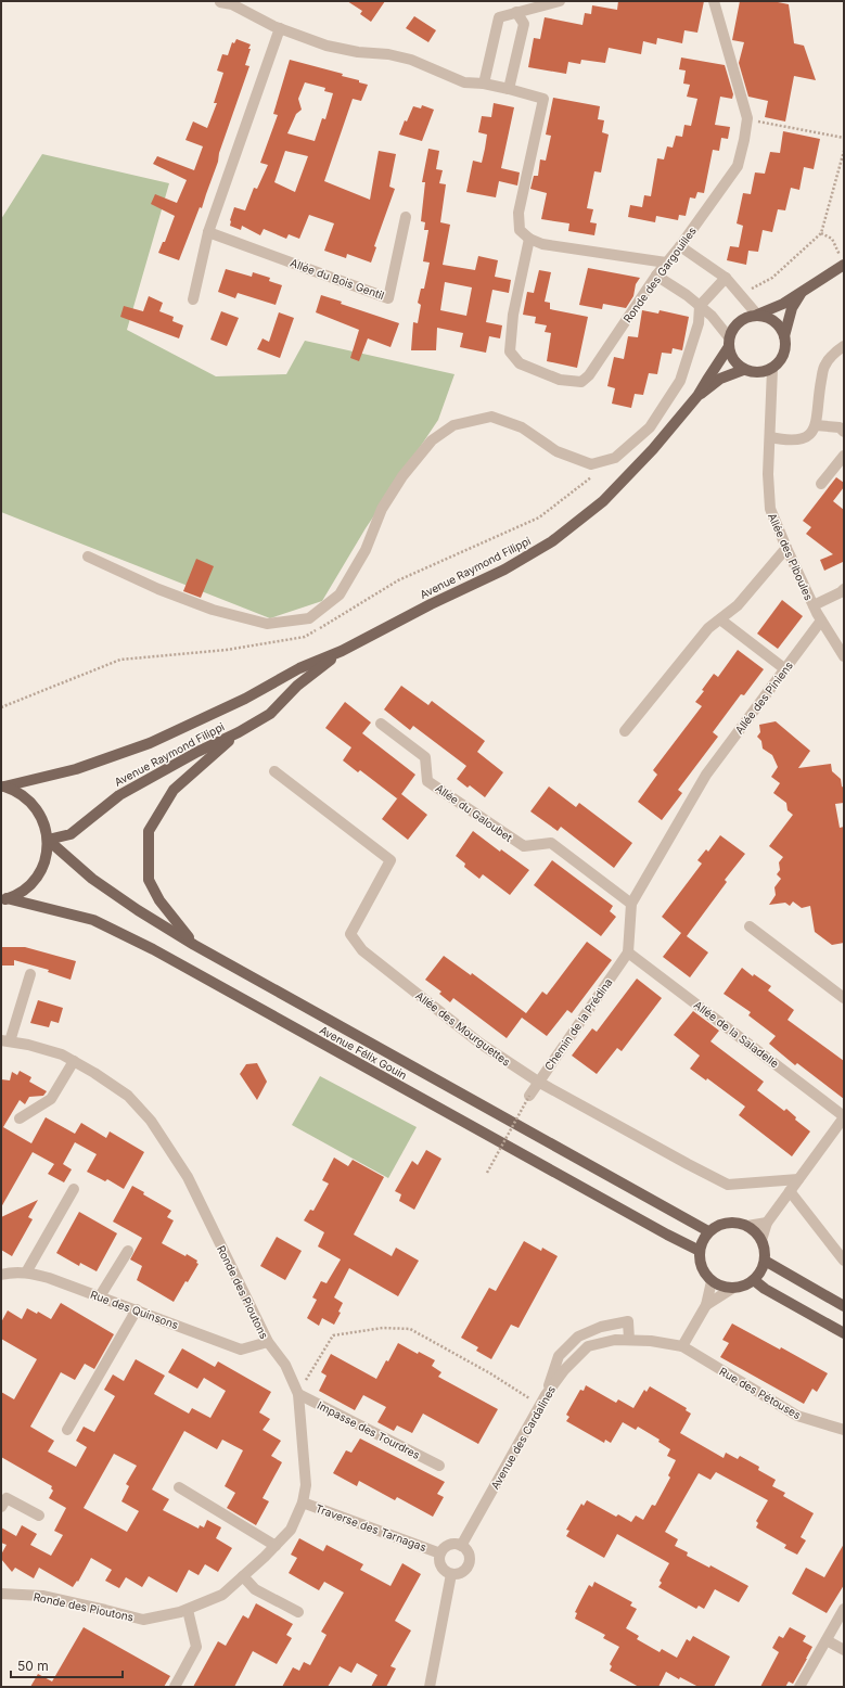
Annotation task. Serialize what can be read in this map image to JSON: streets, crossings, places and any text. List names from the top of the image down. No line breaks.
{"streets":{"main road":["Avenue Raymond Filippi","Avenue Félix Gouin"],"street":["Ronde des Gargouilles","Allée du Bois Gentil","Allée des Piboules","Allée des Piniens","Allée du Galoubet","Chemin de la Prédina","Allée des Mourguettes","Allée de la Saladelle","Ronde des Pioutons","Rue des Quinsons","Rue des Pétouses","Impasse des Tourdres","Avenue des Cardalines","Traverse des Tarnagas"]},"crossings":[["Allée des Piboules","Avenue Raymond Filippi"],["Allée des Piboules","Allée des Piniens"],["Avenue Raymond Filippi","Avenue Félix Gouin"],["Allée des Piniens","Allée du Galoubet"],["Chemin de la Prédina","Allée des Mourguettes"],["Chemin de la Prédina","Allée de la Saladelle"],["Ronde des Pioutons","Rue des Quinsons"],["Ronde des Pioutons","Impasse des Tourdres"],["Ronde des Pioutons","Traverse des Tarnagas"],["Rue des Pétouses","Avenue des Cardalines"],["Avenue des Cardalines","Traverse des Tarnagas"]],"scale_bar":"50 m"}
